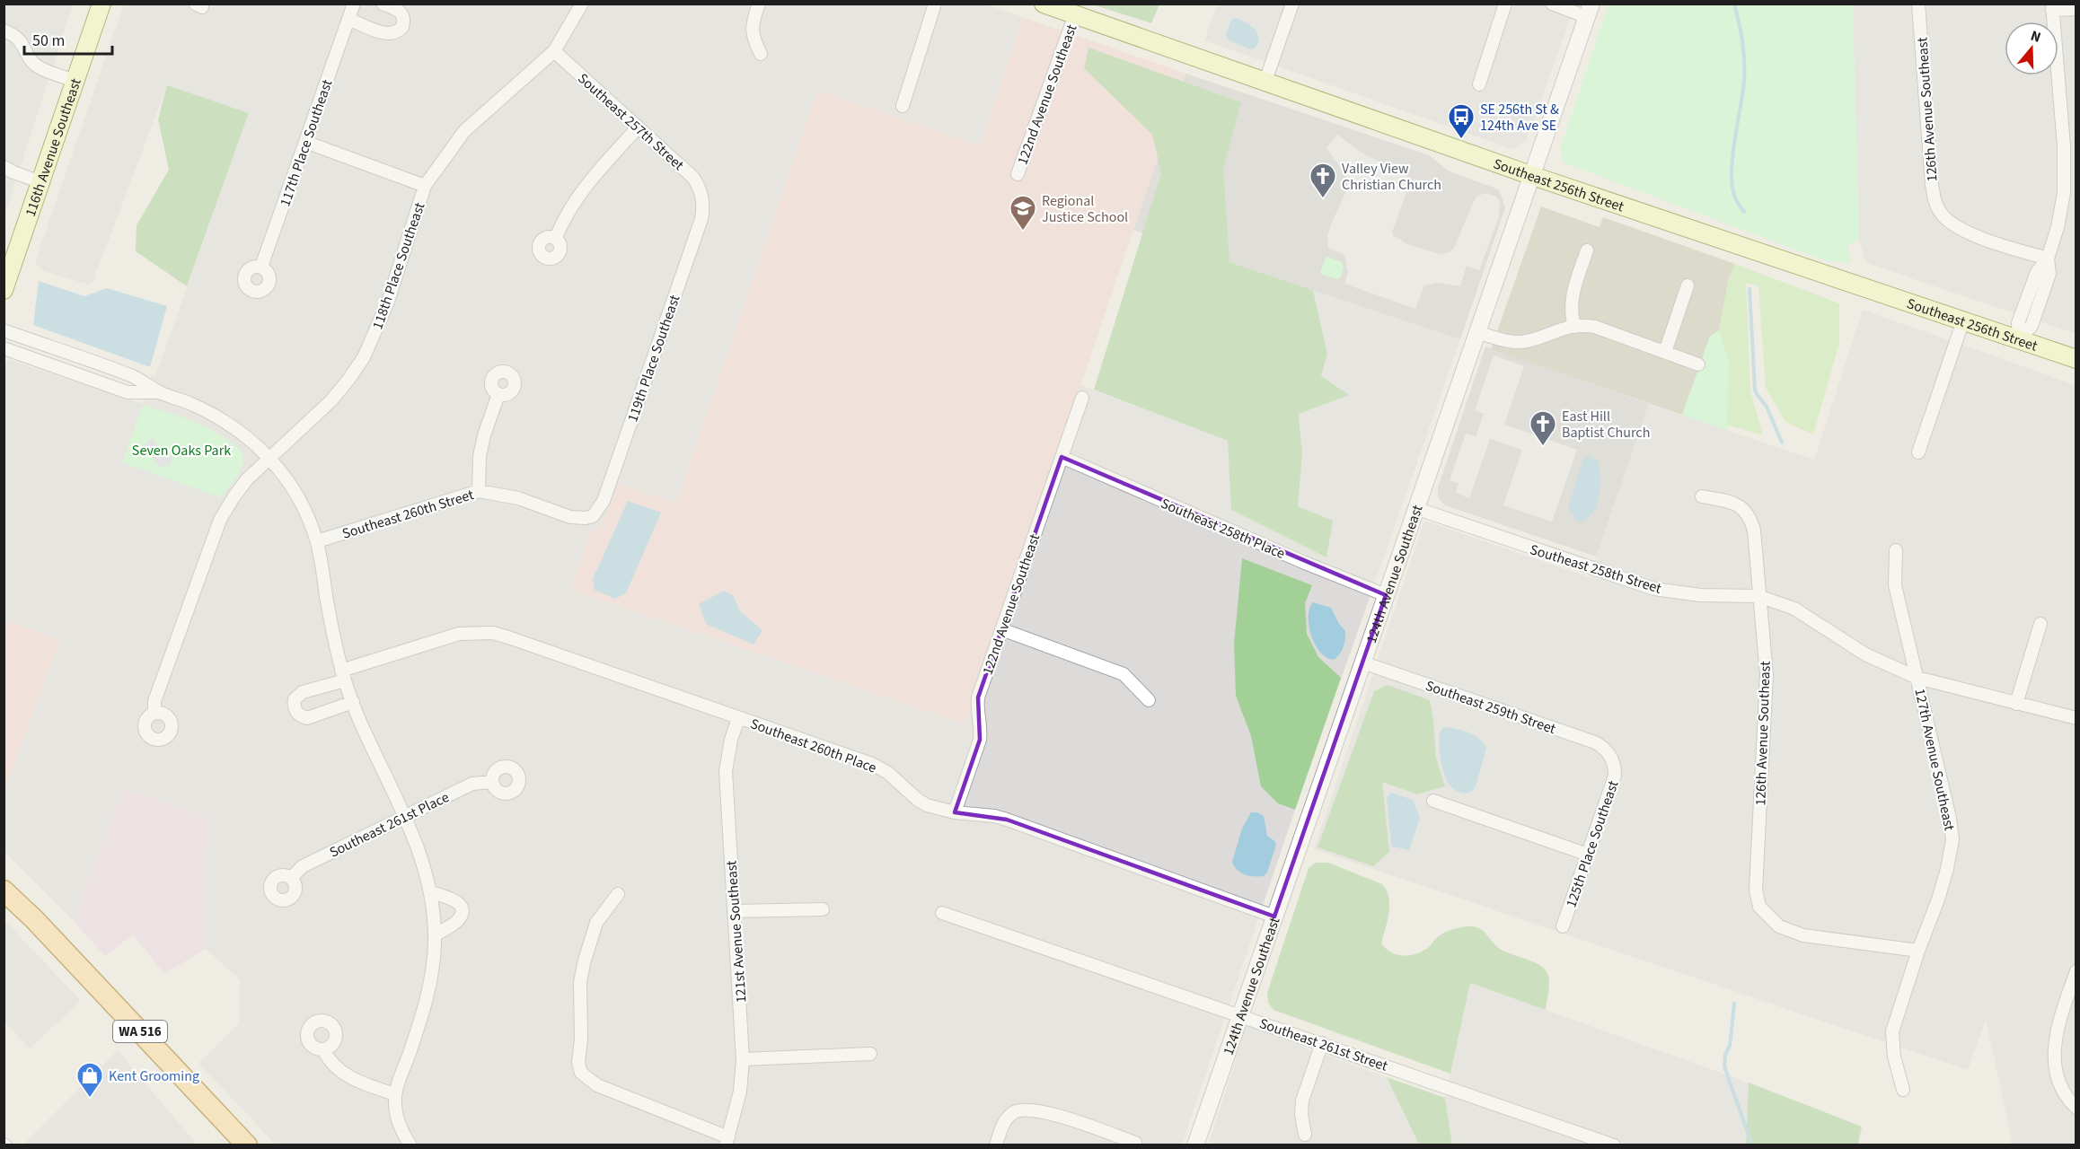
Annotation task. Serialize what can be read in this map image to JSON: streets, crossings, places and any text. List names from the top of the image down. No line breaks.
{"streets":{"main road":["116th Avenue Southeast","Southeast 256th Street","WA 516"],"street":["122nd Avenue Southeast","126th Avenue Southeast","Southeast 257th Street","117th Place Southeast","118th Place Southeast","119th Place Southeast","Southeast 260th Street","Southeast 258th Place","Southeast 258th Street","124th Avenue Southeast","Southeast 259th Street","Southeast 260th Place","127th Avenue Southeast","Southeast 261st Place","125th Place Southeast","121st Avenue Southeast","Southeast 261st Street"]},"crossings":[["122nd Avenue Southeast","Southeast 256th Street"],["122nd Avenue Southeast","Southeast 258th Place"],["122nd Avenue Southeast","Southeast 260th Place"],["126th Avenue Southeast","Southeast 258th Street"],["126th Avenue Southeast","127th Avenue Southeast"],["Southeast 257th Street","118th Place Southeast"],["Southeast 257th Street","119th Place Southeast"],["Southeast 256th Street","124th Avenue Southeast"],["119th Place Southeast","Southeast 260th Street"],["Southeast 258th Place","124th Avenue Southeast"],["Southeast 258th Street","124th Avenue Southeast"],["Southeast 258th Street","127th Avenue Southeast"],["124th Avenue Southeast","Southeast 259th Street"],["124th Avenue Southeast","Southeast 260th Place"],["124th Avenue Southeast","Southeast 261st Street"],["Southeast 259th Street","125th Place Southeast"],["Southeast 260th Place","121st Avenue Southeast"]],"parks":["Seven Oaks Park"],"places":{"bus stop":["SE 256th St & 124th Ave SE"],"church":["Valley View Christian Church","East Hill Baptist Church"],"school or university":["Regional Justice School"],"shop":["Kent Grooming"]},"scale_bar":"50 m","north":"top"}
